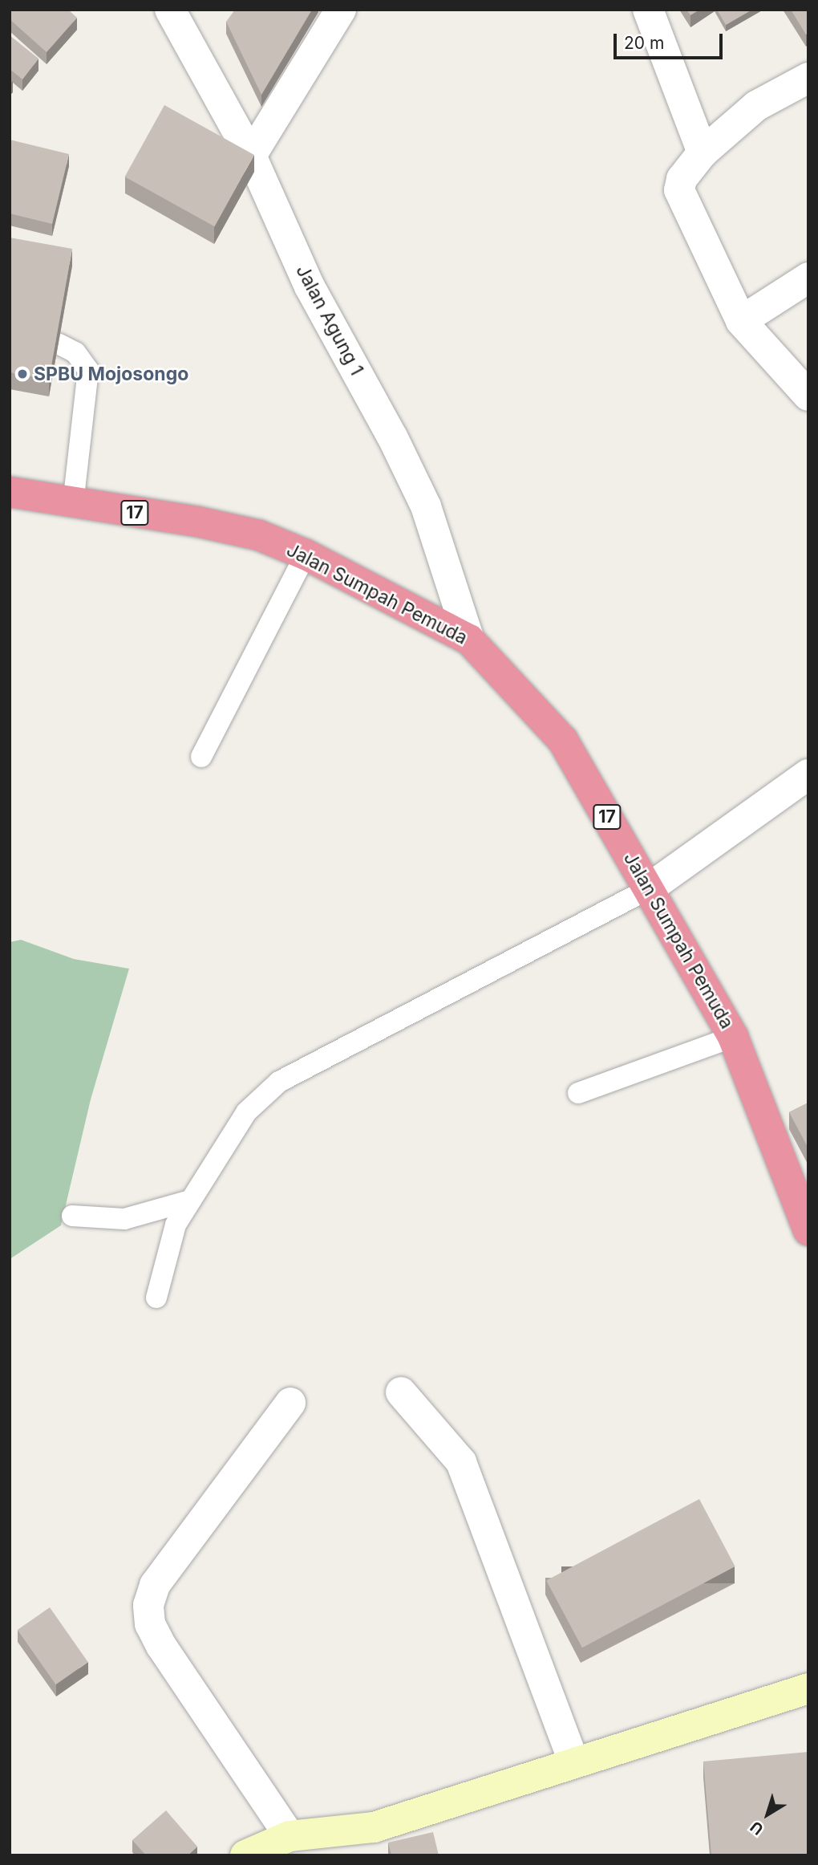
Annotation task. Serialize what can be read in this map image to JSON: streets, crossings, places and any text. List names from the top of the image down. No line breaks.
{"streets":{"highway":["17","Jalan Sumpah Pemuda"],"street":["Jalan Agung 1"]},"crossings":[["Jalan Agung 1","Jalan Sumpah Pemuda"]],"places":["SPBU Mojosongo"],"scale_bar":"20 m","north":"bottom left"}
